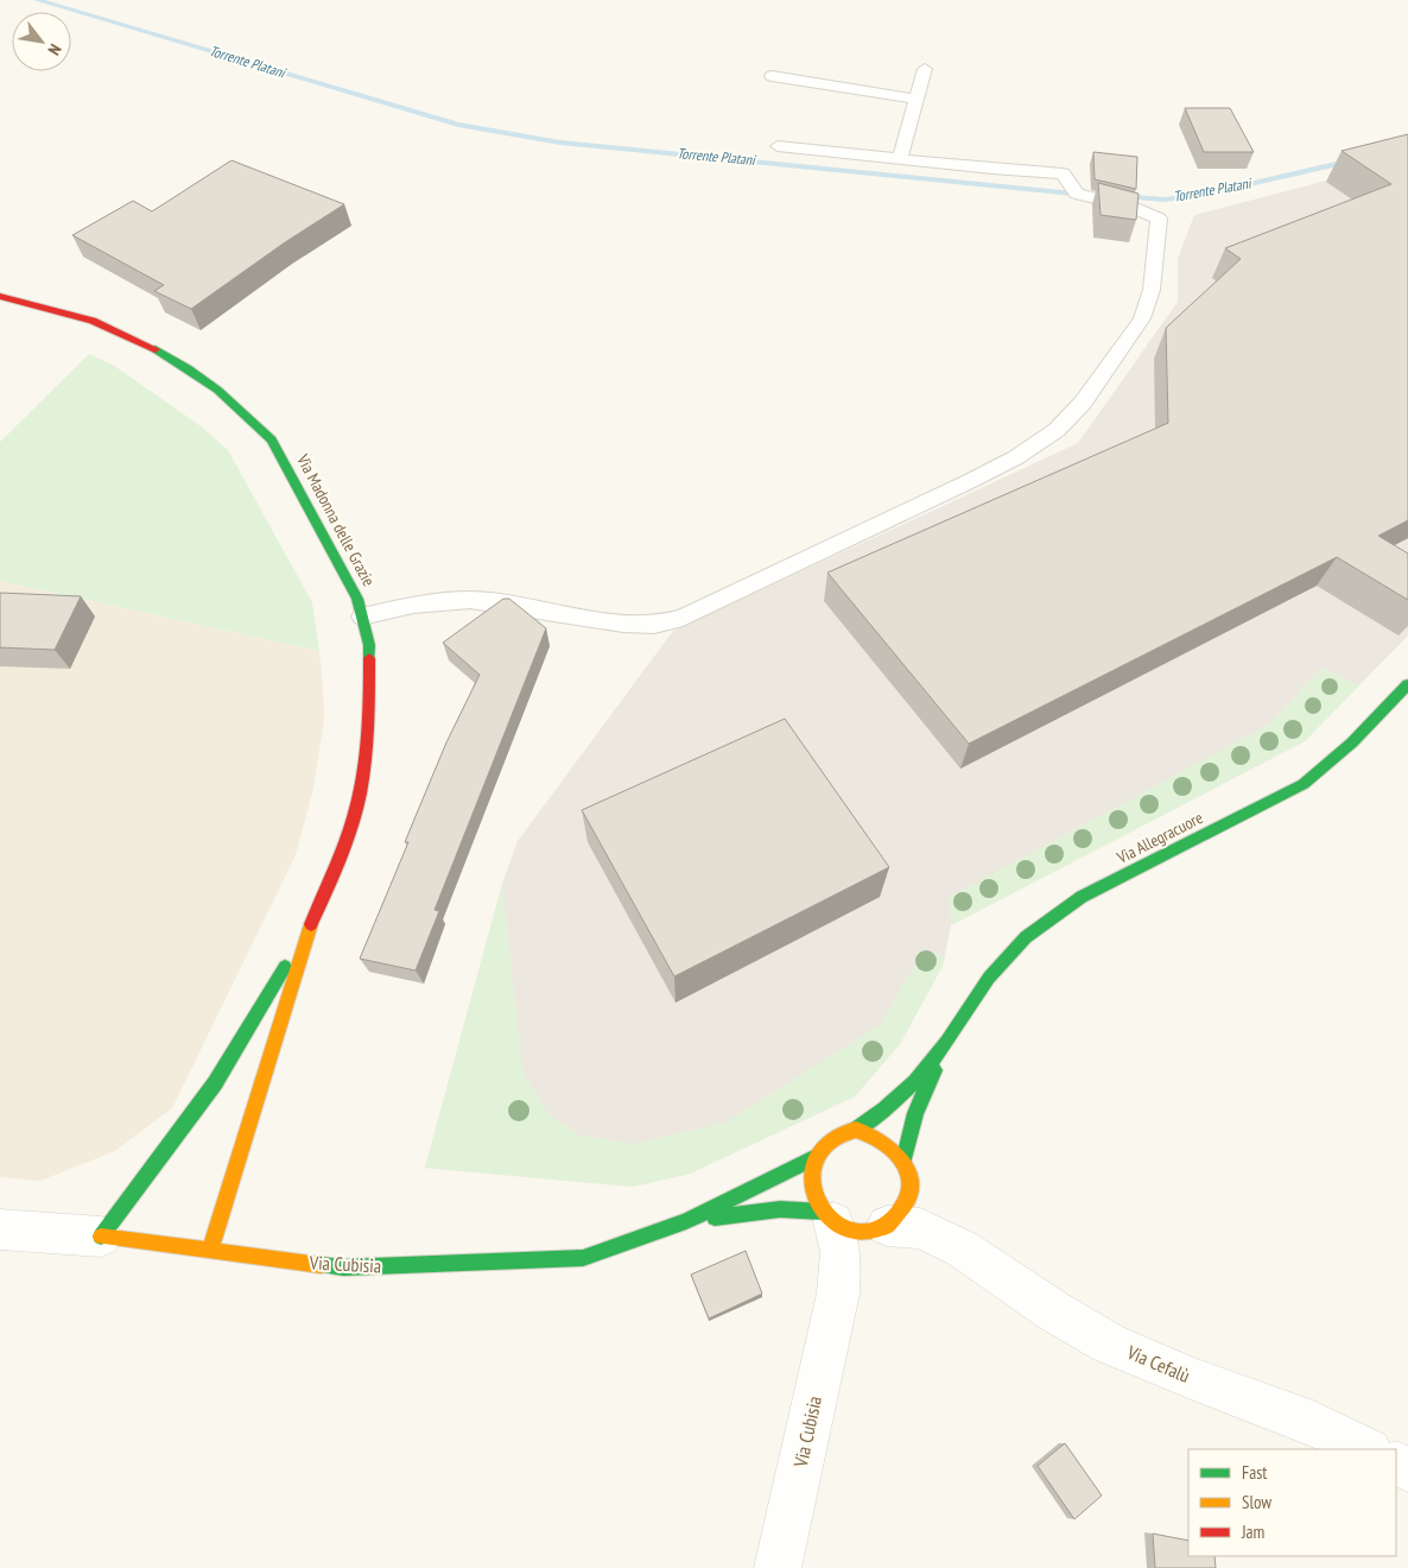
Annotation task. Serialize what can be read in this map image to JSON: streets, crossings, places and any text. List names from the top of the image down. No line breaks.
{"streets":{"street":["Via Madonna delle Grazie","Via Allegracuore","Via Cubisia","Via Cefalù"]},"water":["Torrente Platani"],"legend":["Fast","Slow","Jam"],"north":"bottom right"}
